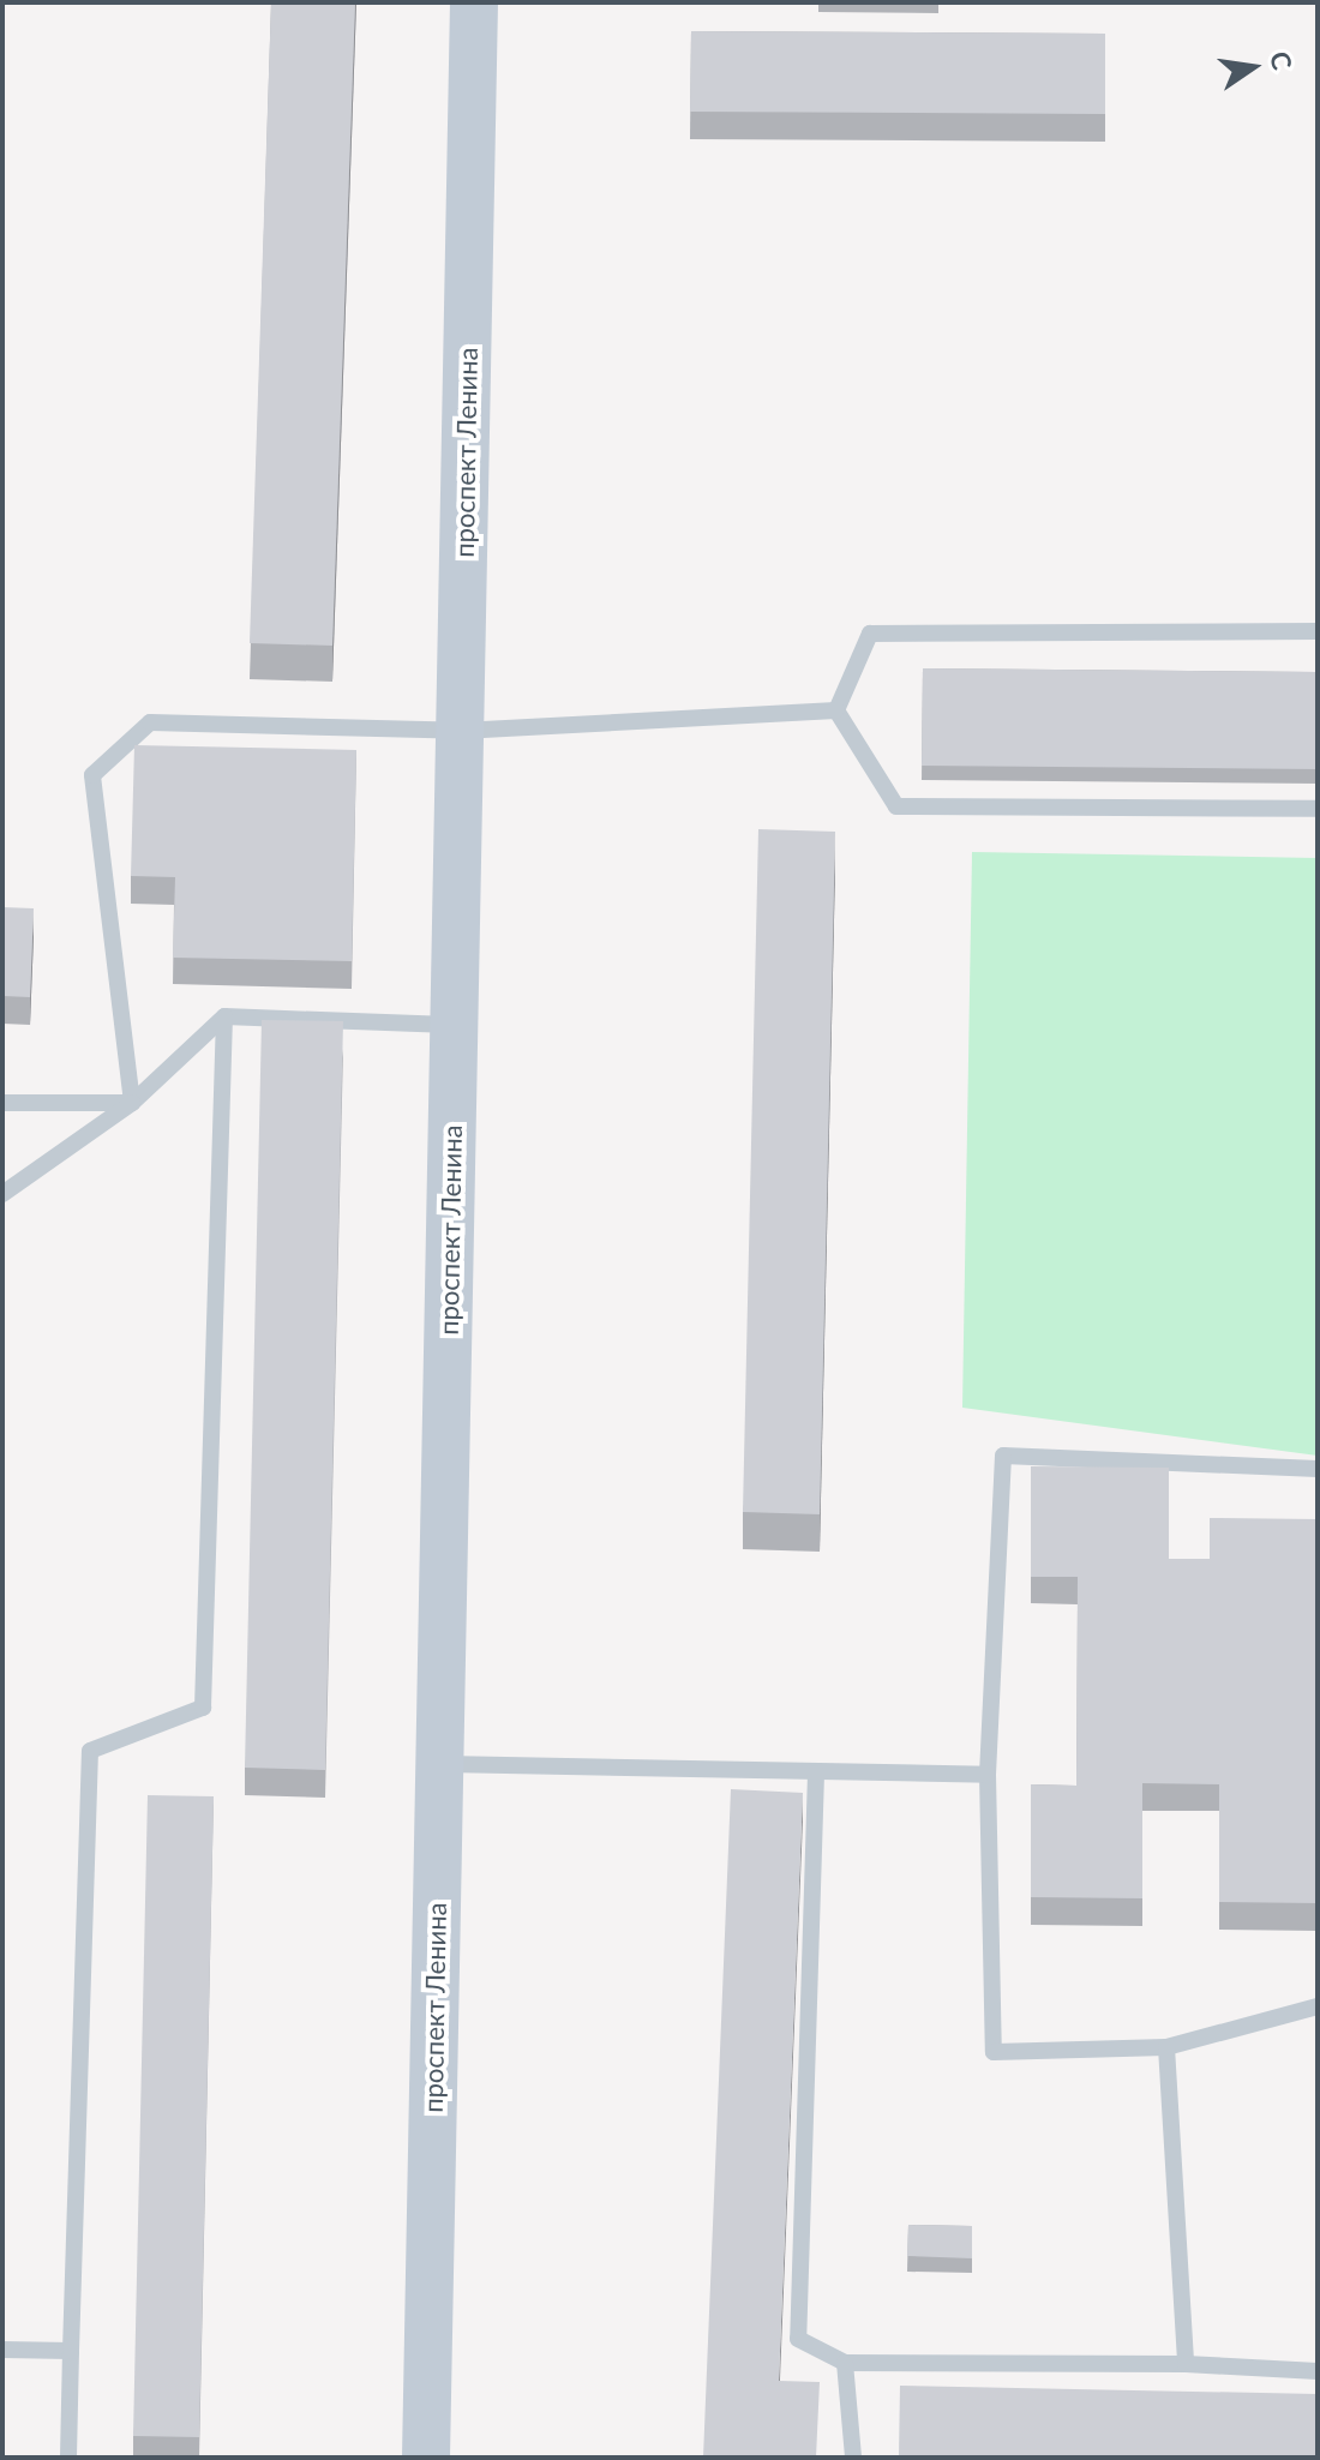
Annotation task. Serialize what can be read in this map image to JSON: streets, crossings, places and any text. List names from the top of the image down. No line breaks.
{"streets":{"street":["проспект Ленина"]},"north":"right"}
